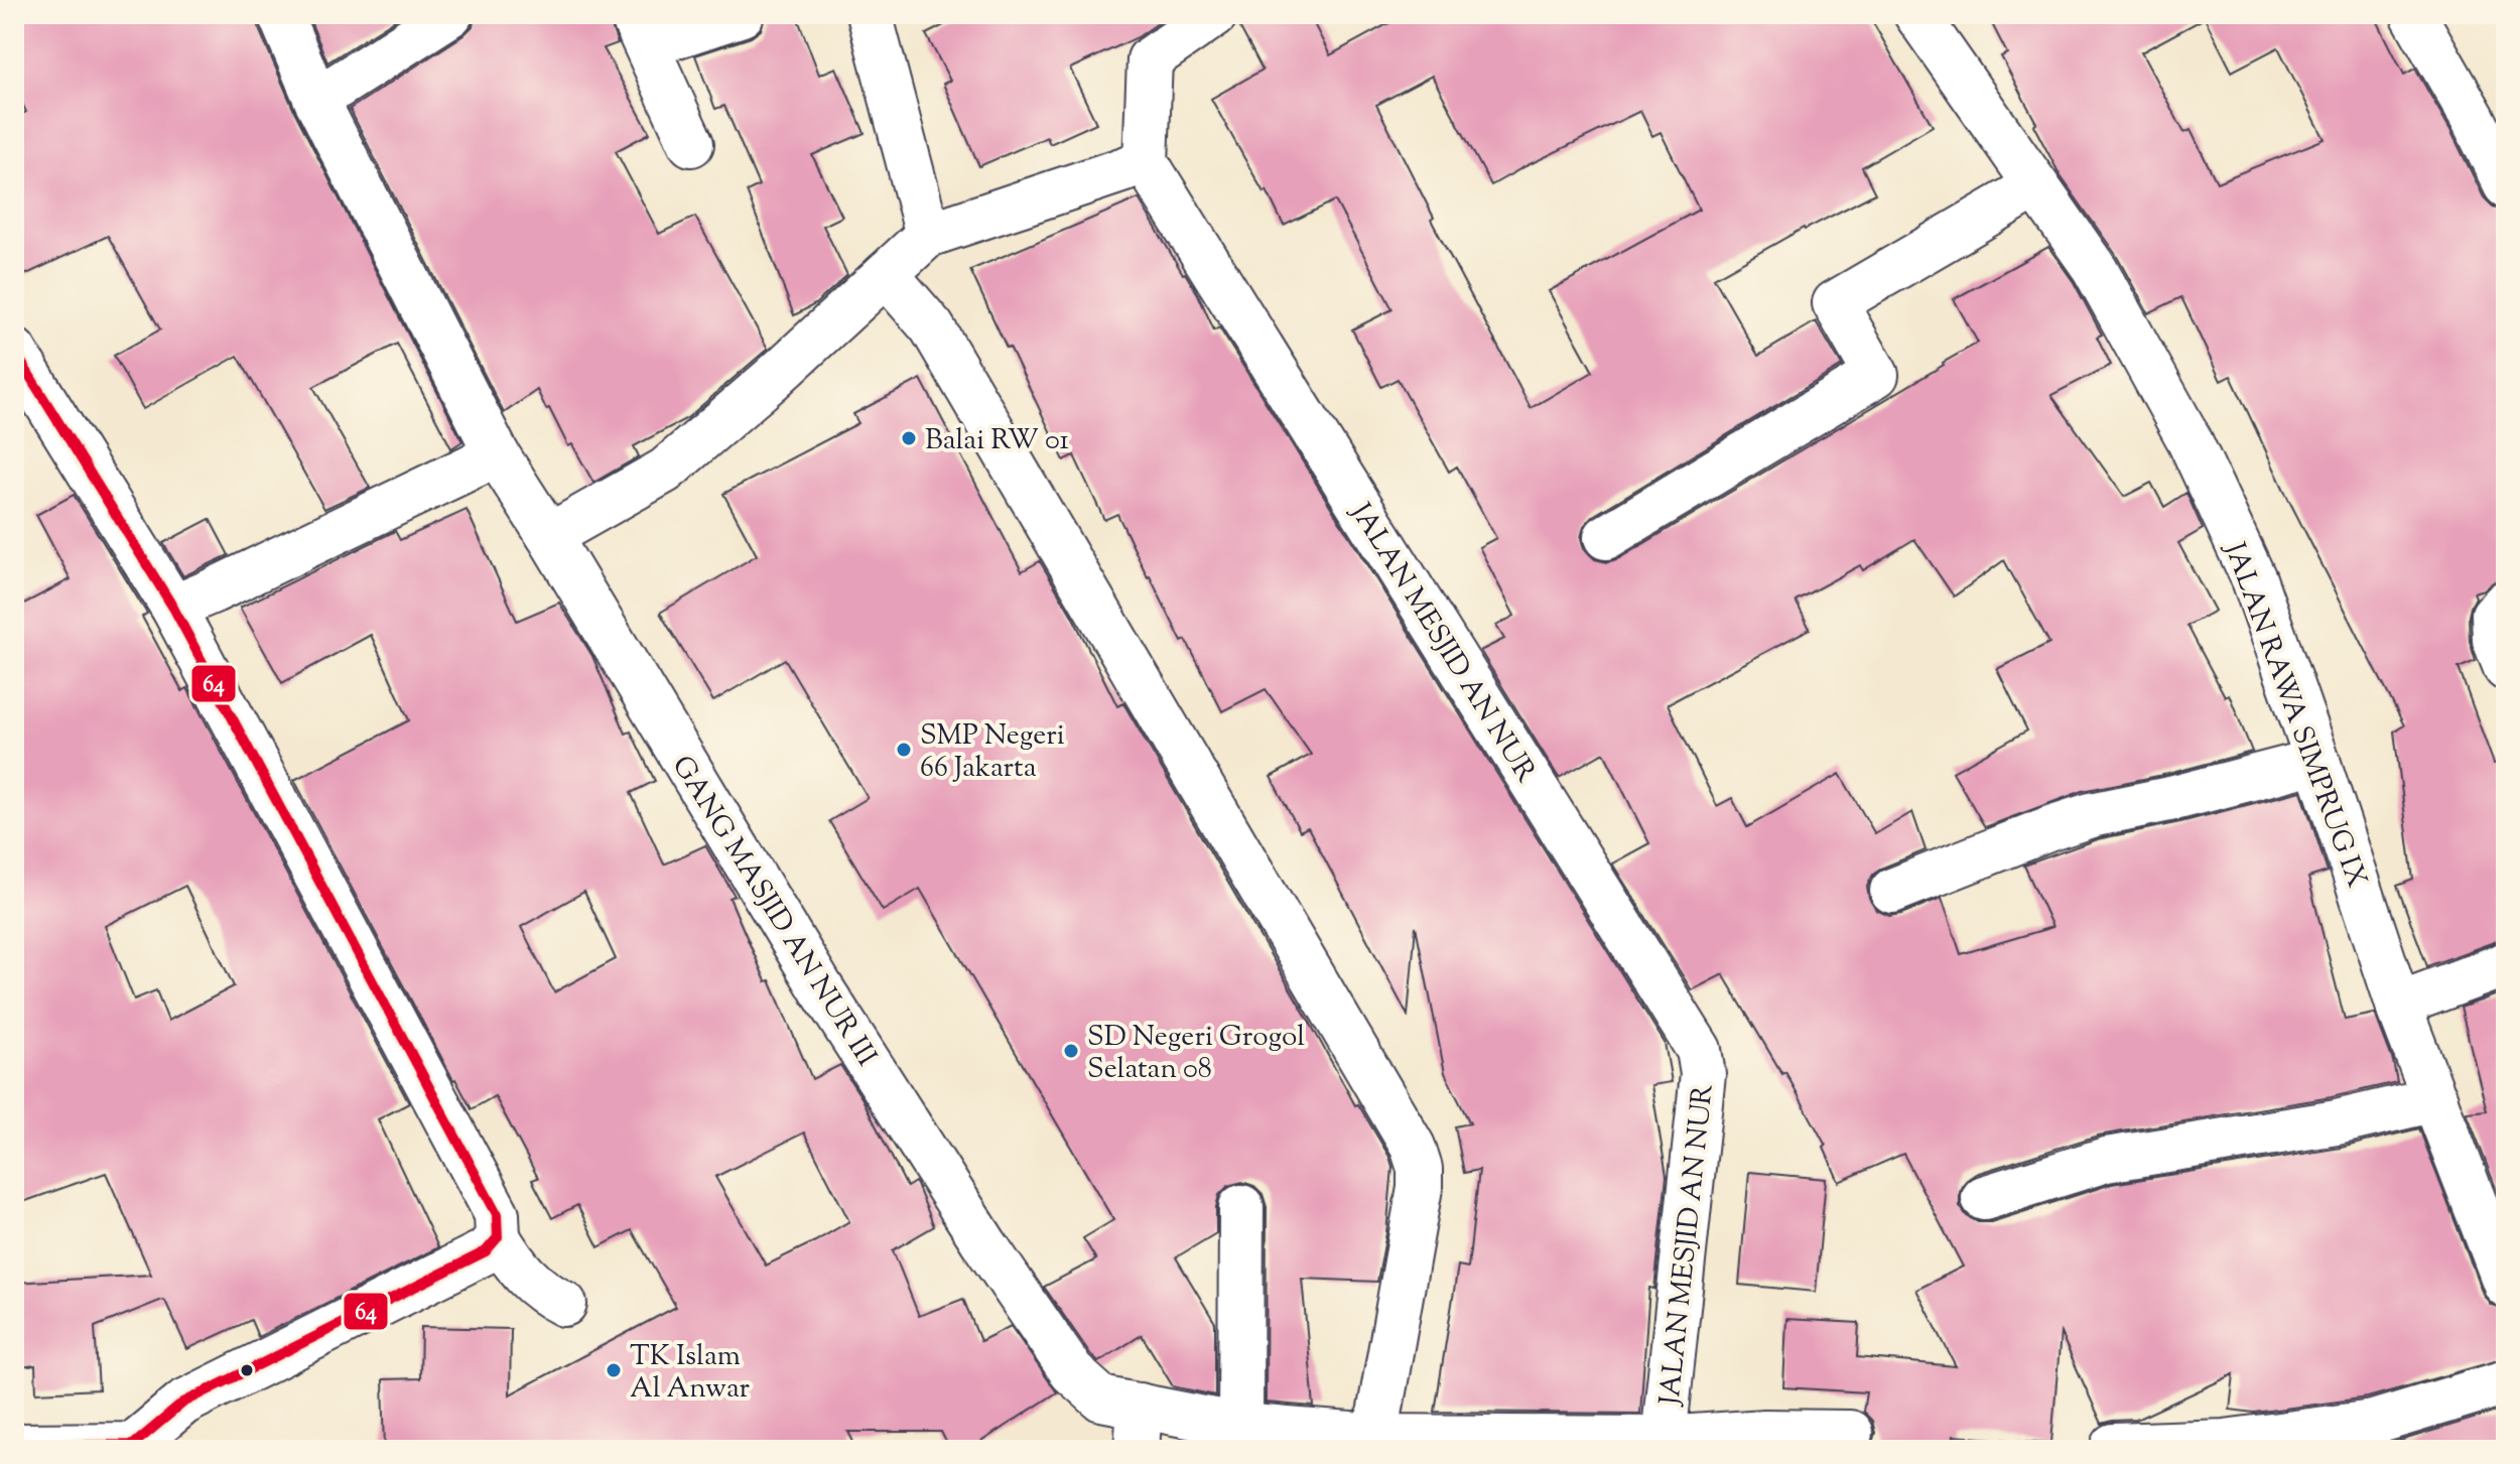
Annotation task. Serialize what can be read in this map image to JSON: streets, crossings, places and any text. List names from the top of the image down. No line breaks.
{"streets":{"street":["JALAN MESJID AN NUR","JALAN RAWA SIMPRUG IX","GANG MASJID AN NUR III"]},"crossings":[["JALAN MESJID AN NUR","GANG MASJID AN NUR III"]],"places":["Balai RW 01","SMP Negeri 66 Jakarta","SD Negeri Grogol Selatan 08","TK Islam Al Anwar"],"lines":["transit line 64"]}
